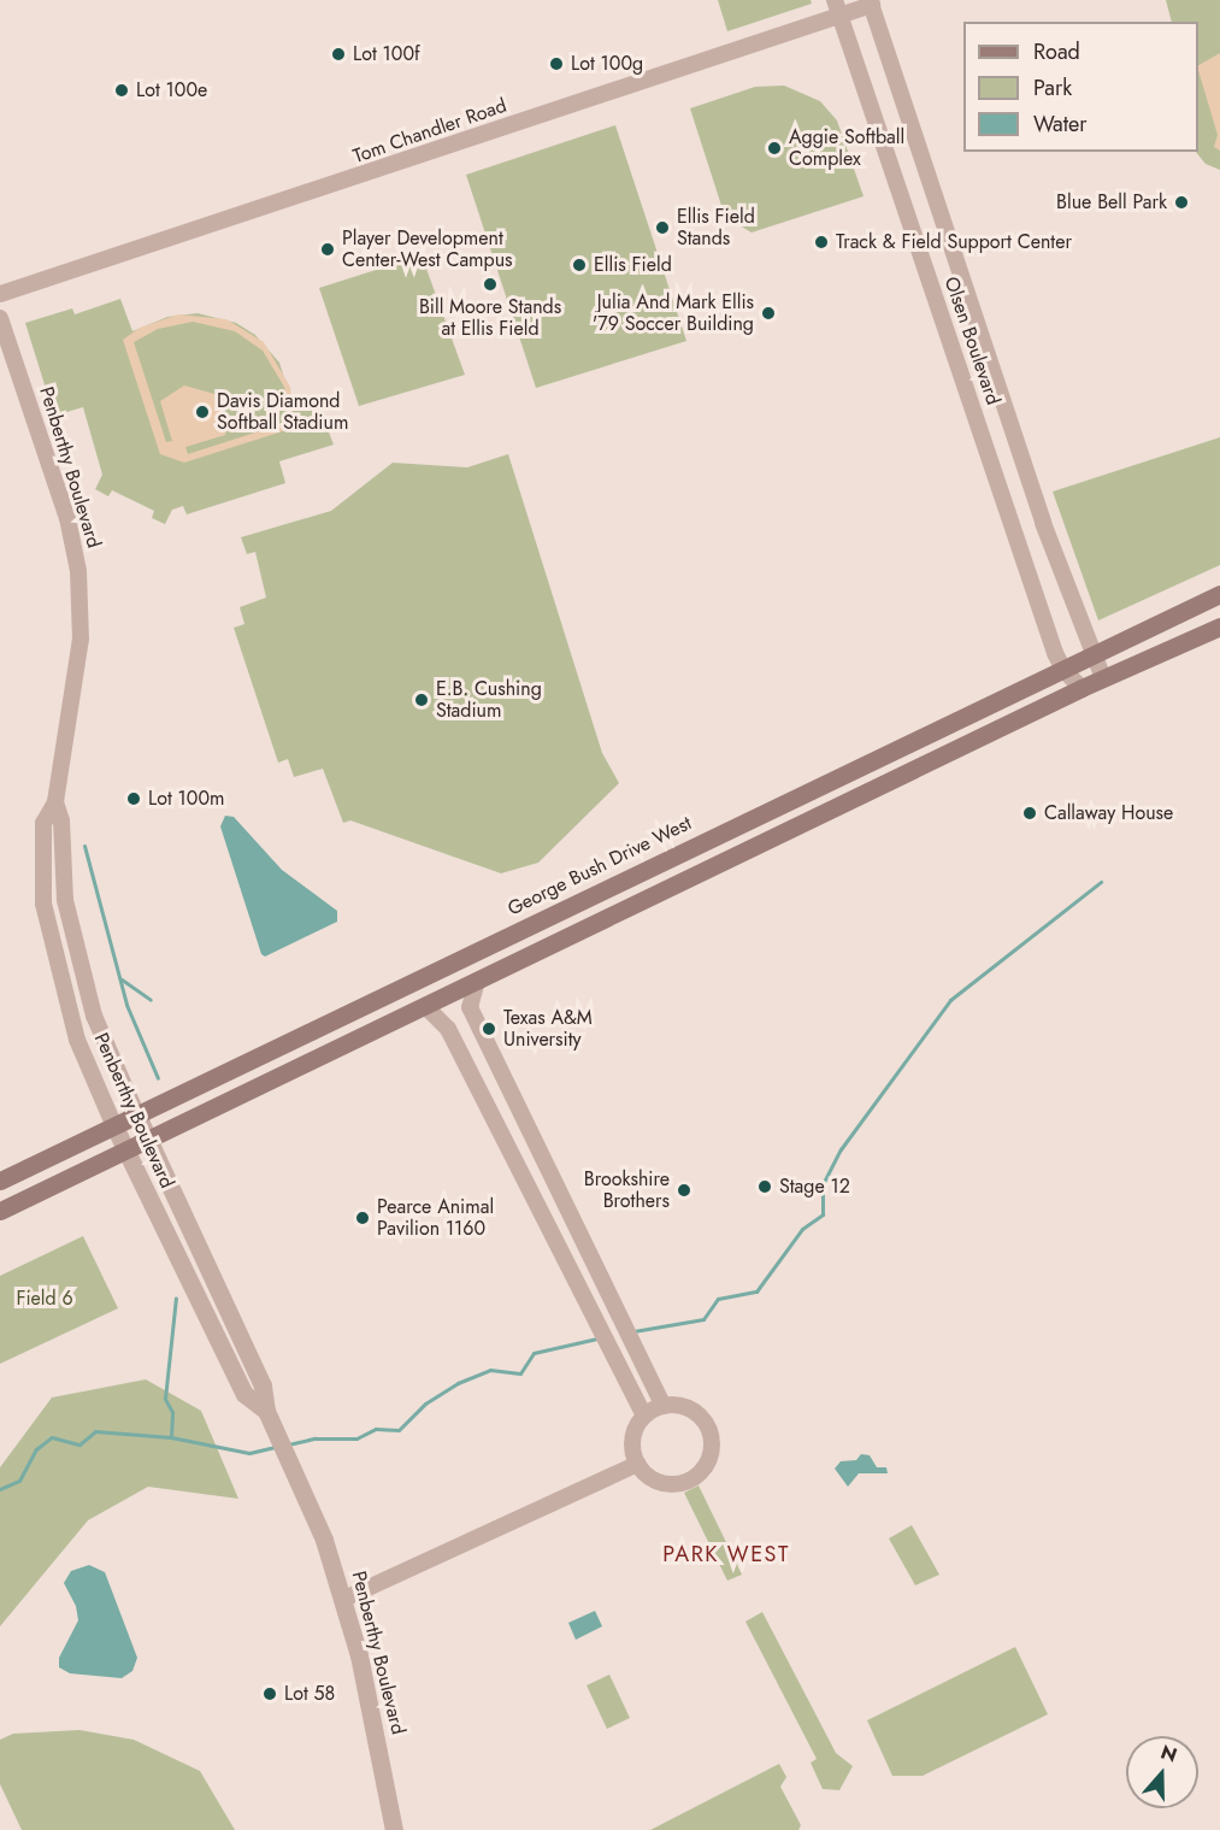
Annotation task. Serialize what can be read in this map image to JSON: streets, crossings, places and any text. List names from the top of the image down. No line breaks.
{"streets":{"main road":["George Bush Drive West"],"street":["Tom Chandler Road","Olsen Boulevard","Penberthy Boulevard"]},"crossings":[["Tom Chandler Road","Olsen Boulevard"],["Olsen Boulevard","George Bush Drive West"],["Penberthy Boulevard","George Bush Drive West"]],"districts":["PARK WEST"],"parks":["Field 6"],"places":["Lot 100f","Lot 100g","Lot 100e","Aggie Softball Complex","Blue Bell Park","Ellis Field Stands","Track & Field Support Center","Player Development Center-West Campus","Ellis Field","Bill Moore Stands at Ellis Field","Julia And Mark Ellis '79 Soccer Building","Davis Diamond Softball Stadium","E.B. Cushing Stadium","Lot 100m","Callaway House","Texas A&M University","Stage 12","Brookshire Brothers","Pearce Animal Pavilion 1160","Lot 58"],"legend":["Road","Park","Water"],"north":"top"}
